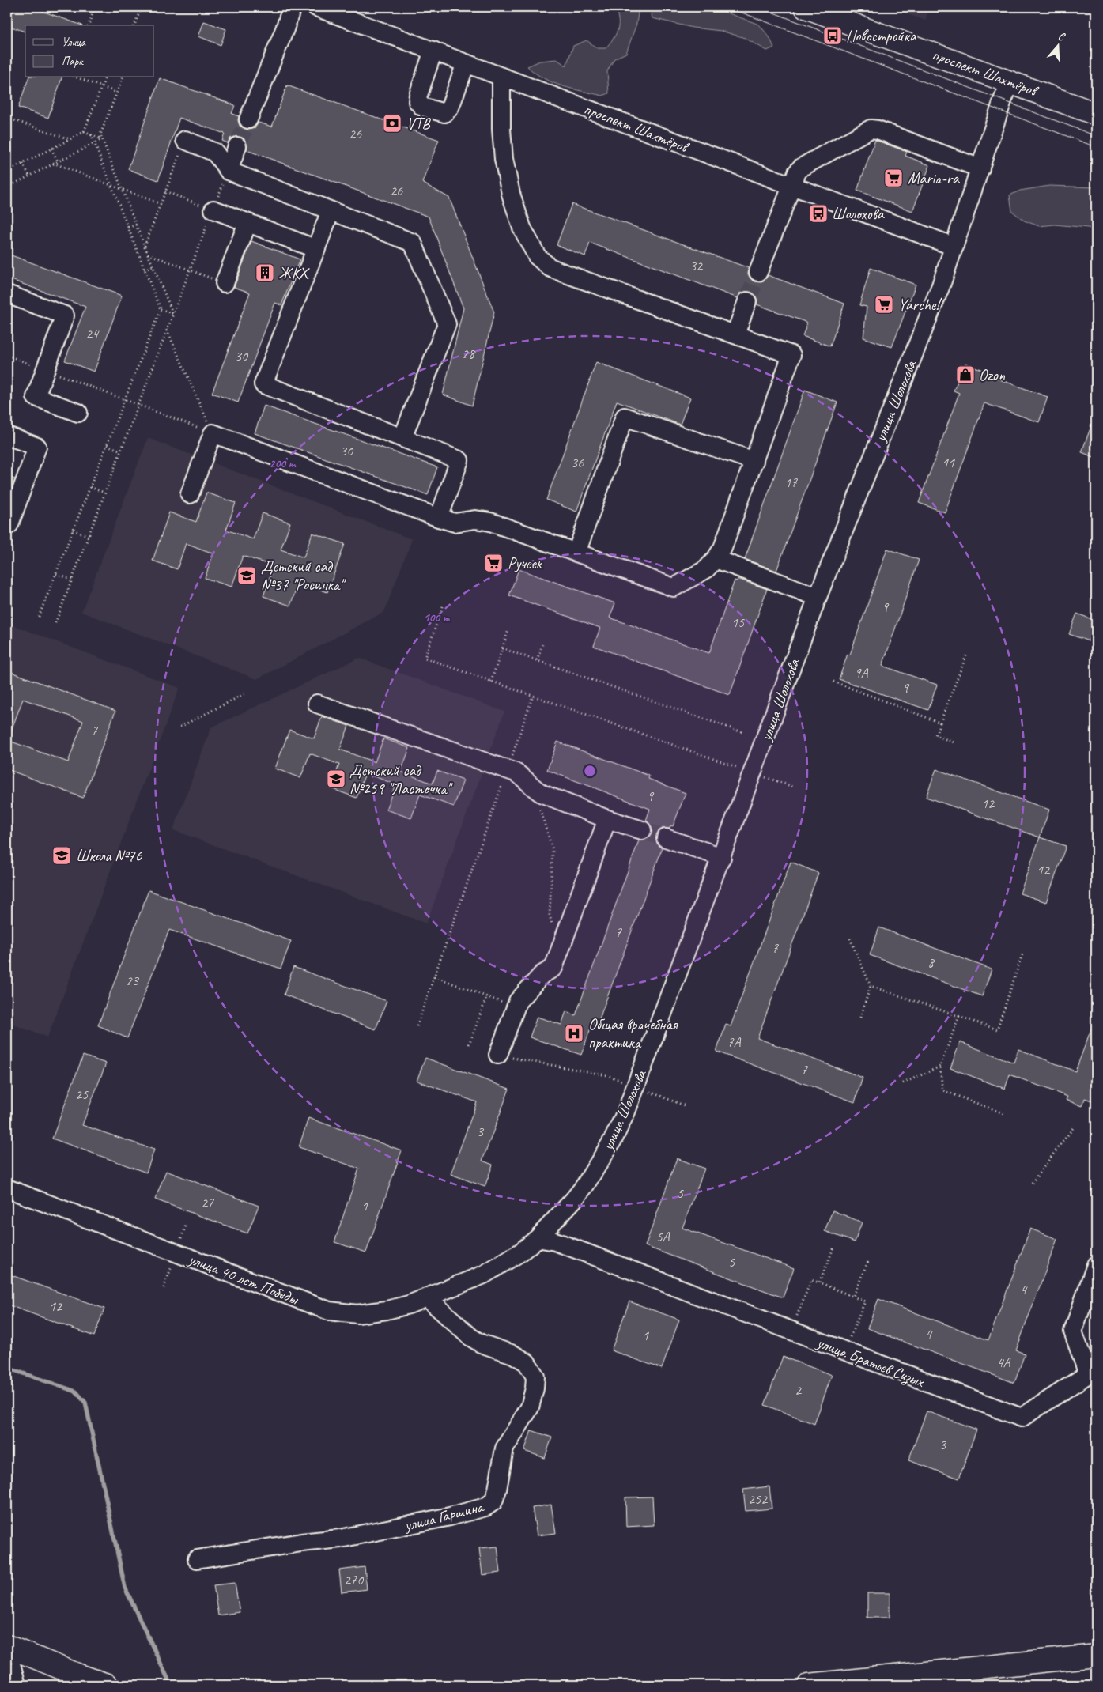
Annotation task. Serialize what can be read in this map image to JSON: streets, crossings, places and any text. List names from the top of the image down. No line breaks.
{"streets":{"main road":["проспект Шахтёров"],"street":["улица Шолохова","улица 40 лет Победы","улица Братьев Сизых","улица Гаршина"]},"crossings":[["проспект Шахтёров","улица Шолохова"],["улица Шолохова","улица 40 лет Победы"],["улица Шолохова","улица Братьев Сизых"],["улица 40 лет Победы","улица Гаршина"]],"places":{"bus stop":["Новостройка","Шолохова"],"bank":["VTB"],"supermarket":["Maria-ra","Yarche!","Ручеек"],"building":["ЖКХ"],"shop":["Ozon"],"school or university":["Детский сад №37 \"Росинка\"","Детский сад №259 \"Ласточка\"","Школа №76"],"hospital":["Общая врачебная практика"]},"house_numbers":["26","26","32","24","28","30","30","36","11","17","9","15","9А","9","7","9","12","12","7","7","8","23","7А","7","25","3","5","27","1","5А","5","4","12","4","1","4А","2","3","252","270"],"legend":["Улица","Парк"],"north":"top","rings":["200 m","100 m"]}
